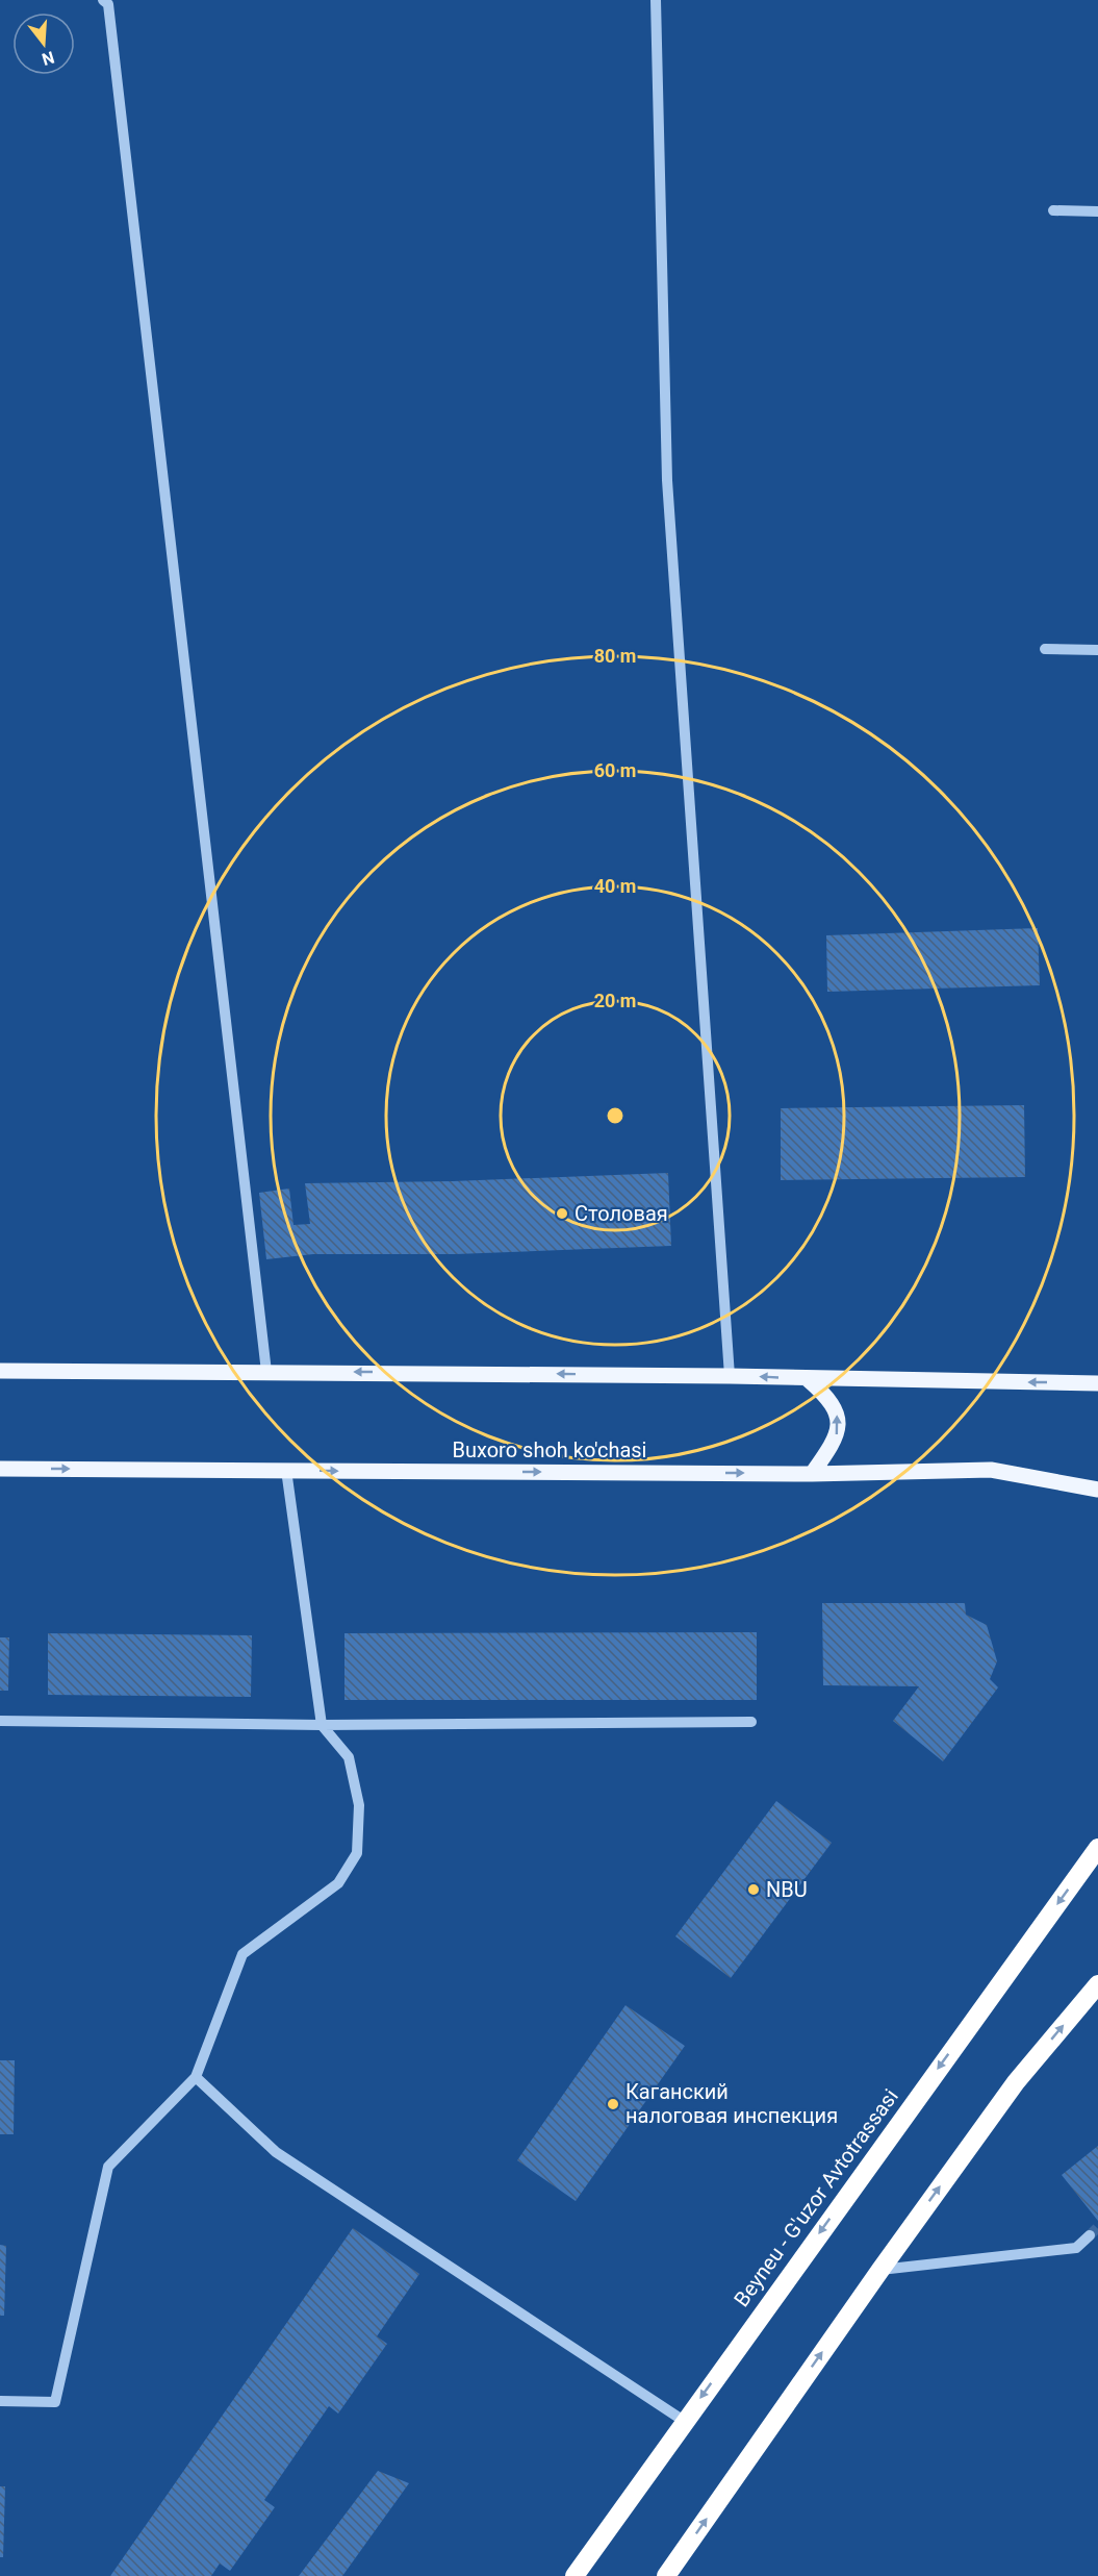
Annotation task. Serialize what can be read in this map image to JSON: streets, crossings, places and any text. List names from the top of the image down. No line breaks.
{"streets":{"highway":["Beyneu - G'uzor Avtotrassasi"],"main road":["Buxoro shoh ko'chasi"]},"places":["Столовая","NBU","Каганский налоговая инспекция"],"north":"bottom","rings":["80 m","60 m","40 m","20 m"]}
